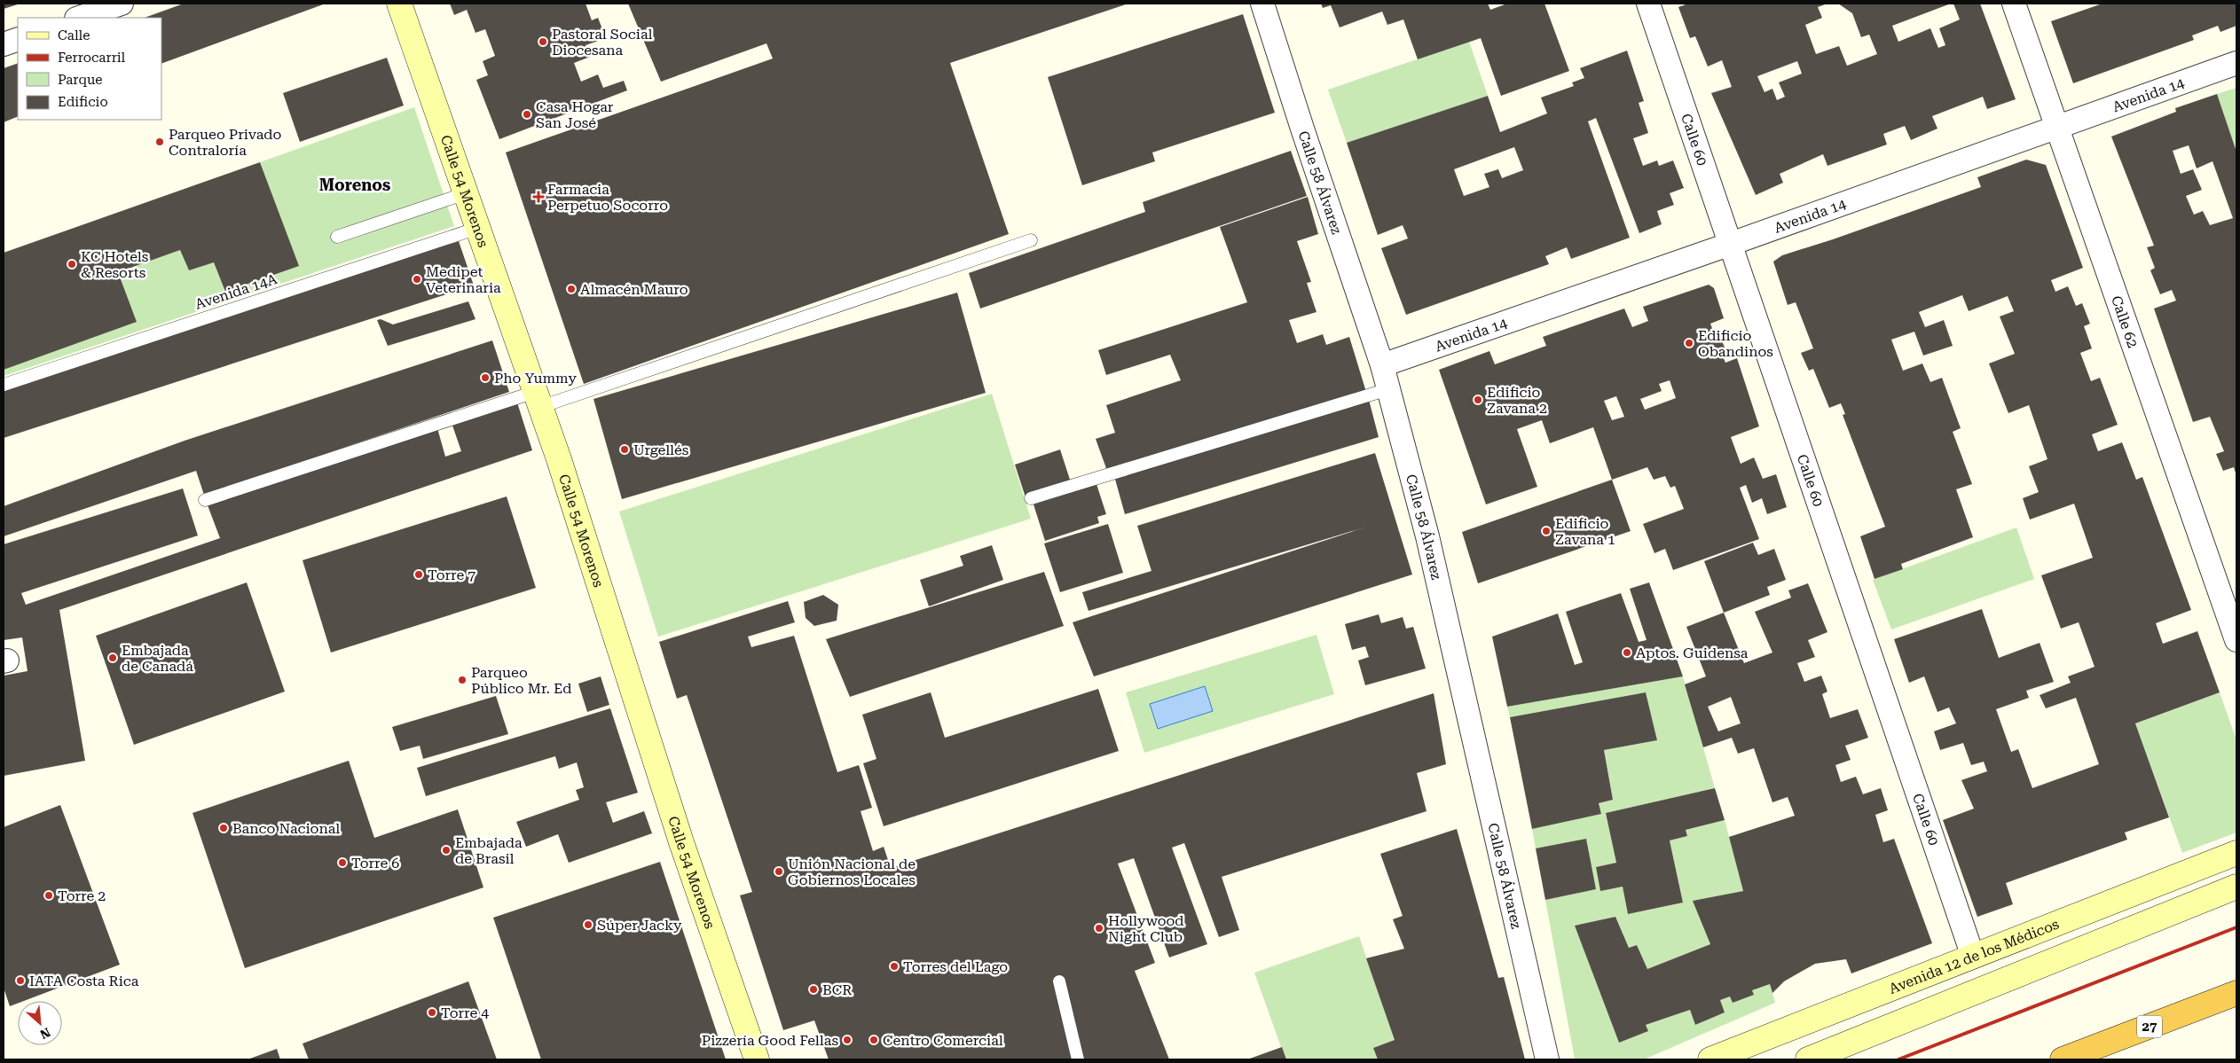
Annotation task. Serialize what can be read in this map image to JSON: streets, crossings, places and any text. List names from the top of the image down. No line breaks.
{"streets":{"highway":["27"],"main road":["Calle 54 Morenos","Avenida 12 de los Médicos"],"street":["Avenida 14","Calle 60","Calle 58 Álvarez","Calle 62"],"lane":["Avenida 14A"]},"crossings":[["Avenida 14","Calle 60"],["Avenida 14","Calle 58 Álvarez"],["Avenida 14","Calle 62"],["Calle 60","Avenida 12 de los Médicos"],["Calle 54 Morenos","Avenida 14A"]],"districts":["Morenos"],"places":{"other":["Pastoral Social Diocesana","Casa Hogar San José","Parqueo Privado Contraloría","KC Hotels & Resorts","Medipet Veterinaria","Almacén Mauro","Edificio Obandinos","Pho Yummy","Edificio Zavana 2","Urgellés","Edificio Zavana 1","Torre 7","Aptos. Guidensa","Embajada de Canadá","Parqueo Público Mr. Ed","Banco Nacional","Embajada de Brasil","Torre 6","Unión Nacional de Gobiernos Locales","Torre 2","Súper Jacky","Hollywood Night Club","Torres del Lago","IATA Costa Rica","BCR","Torre 4","Pizzería Good Fellas","Centro Comercial"],"health":["Farmacia Perpetuo Socorro"]},"legend":["Calle","Ferrocarril","Parque","Edificio"],"north":"bottom right"}
